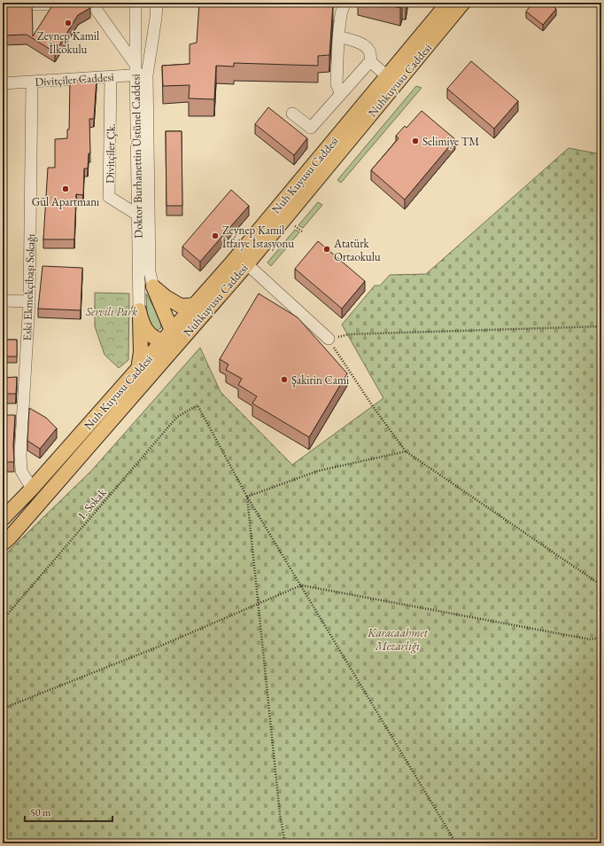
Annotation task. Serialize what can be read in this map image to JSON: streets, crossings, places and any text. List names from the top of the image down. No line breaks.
{"streets":{"main road":["Nuhkuyusu Caddesi","Nuh Kuyusu Caddesi"],"street":["Divitçiler Caddesi","Divitçiler Çk.","Doktor Burhanettin Üstünel Caddesi","Eski Ekmekçibaşı Sokağı"],"path":["1. Sokak"]},"crossings":[["Divitçiler Caddesi","Divitçiler Çk."],["Divitçiler Caddesi","Doktor Burhanettin Üstünel Caddesi"],["Divitçiler Caddesi","Eski Ekmekçibaşı Sokağı"],["Nuhkuyusu Caddesi","Nuh Kuyusu Caddesi"],["Divitçiler Çk.","Doktor Burhanettin Üstünel Caddesi"],["Nuh Kuyusu Caddesi","Eski Ekmekçibaşı Sokağı"]],"parks":["Servili Park","Karacaahmet Mezarlığı"],"places":["Zeynep Kamil İlkokulu","Selimiye TM","Gül Apartmanı","Zeynep Kamil İtfaiye İstasyonu","Atatürk Ortaokulu","Şakirin Cami"],"scale_bar":"50 m"}
